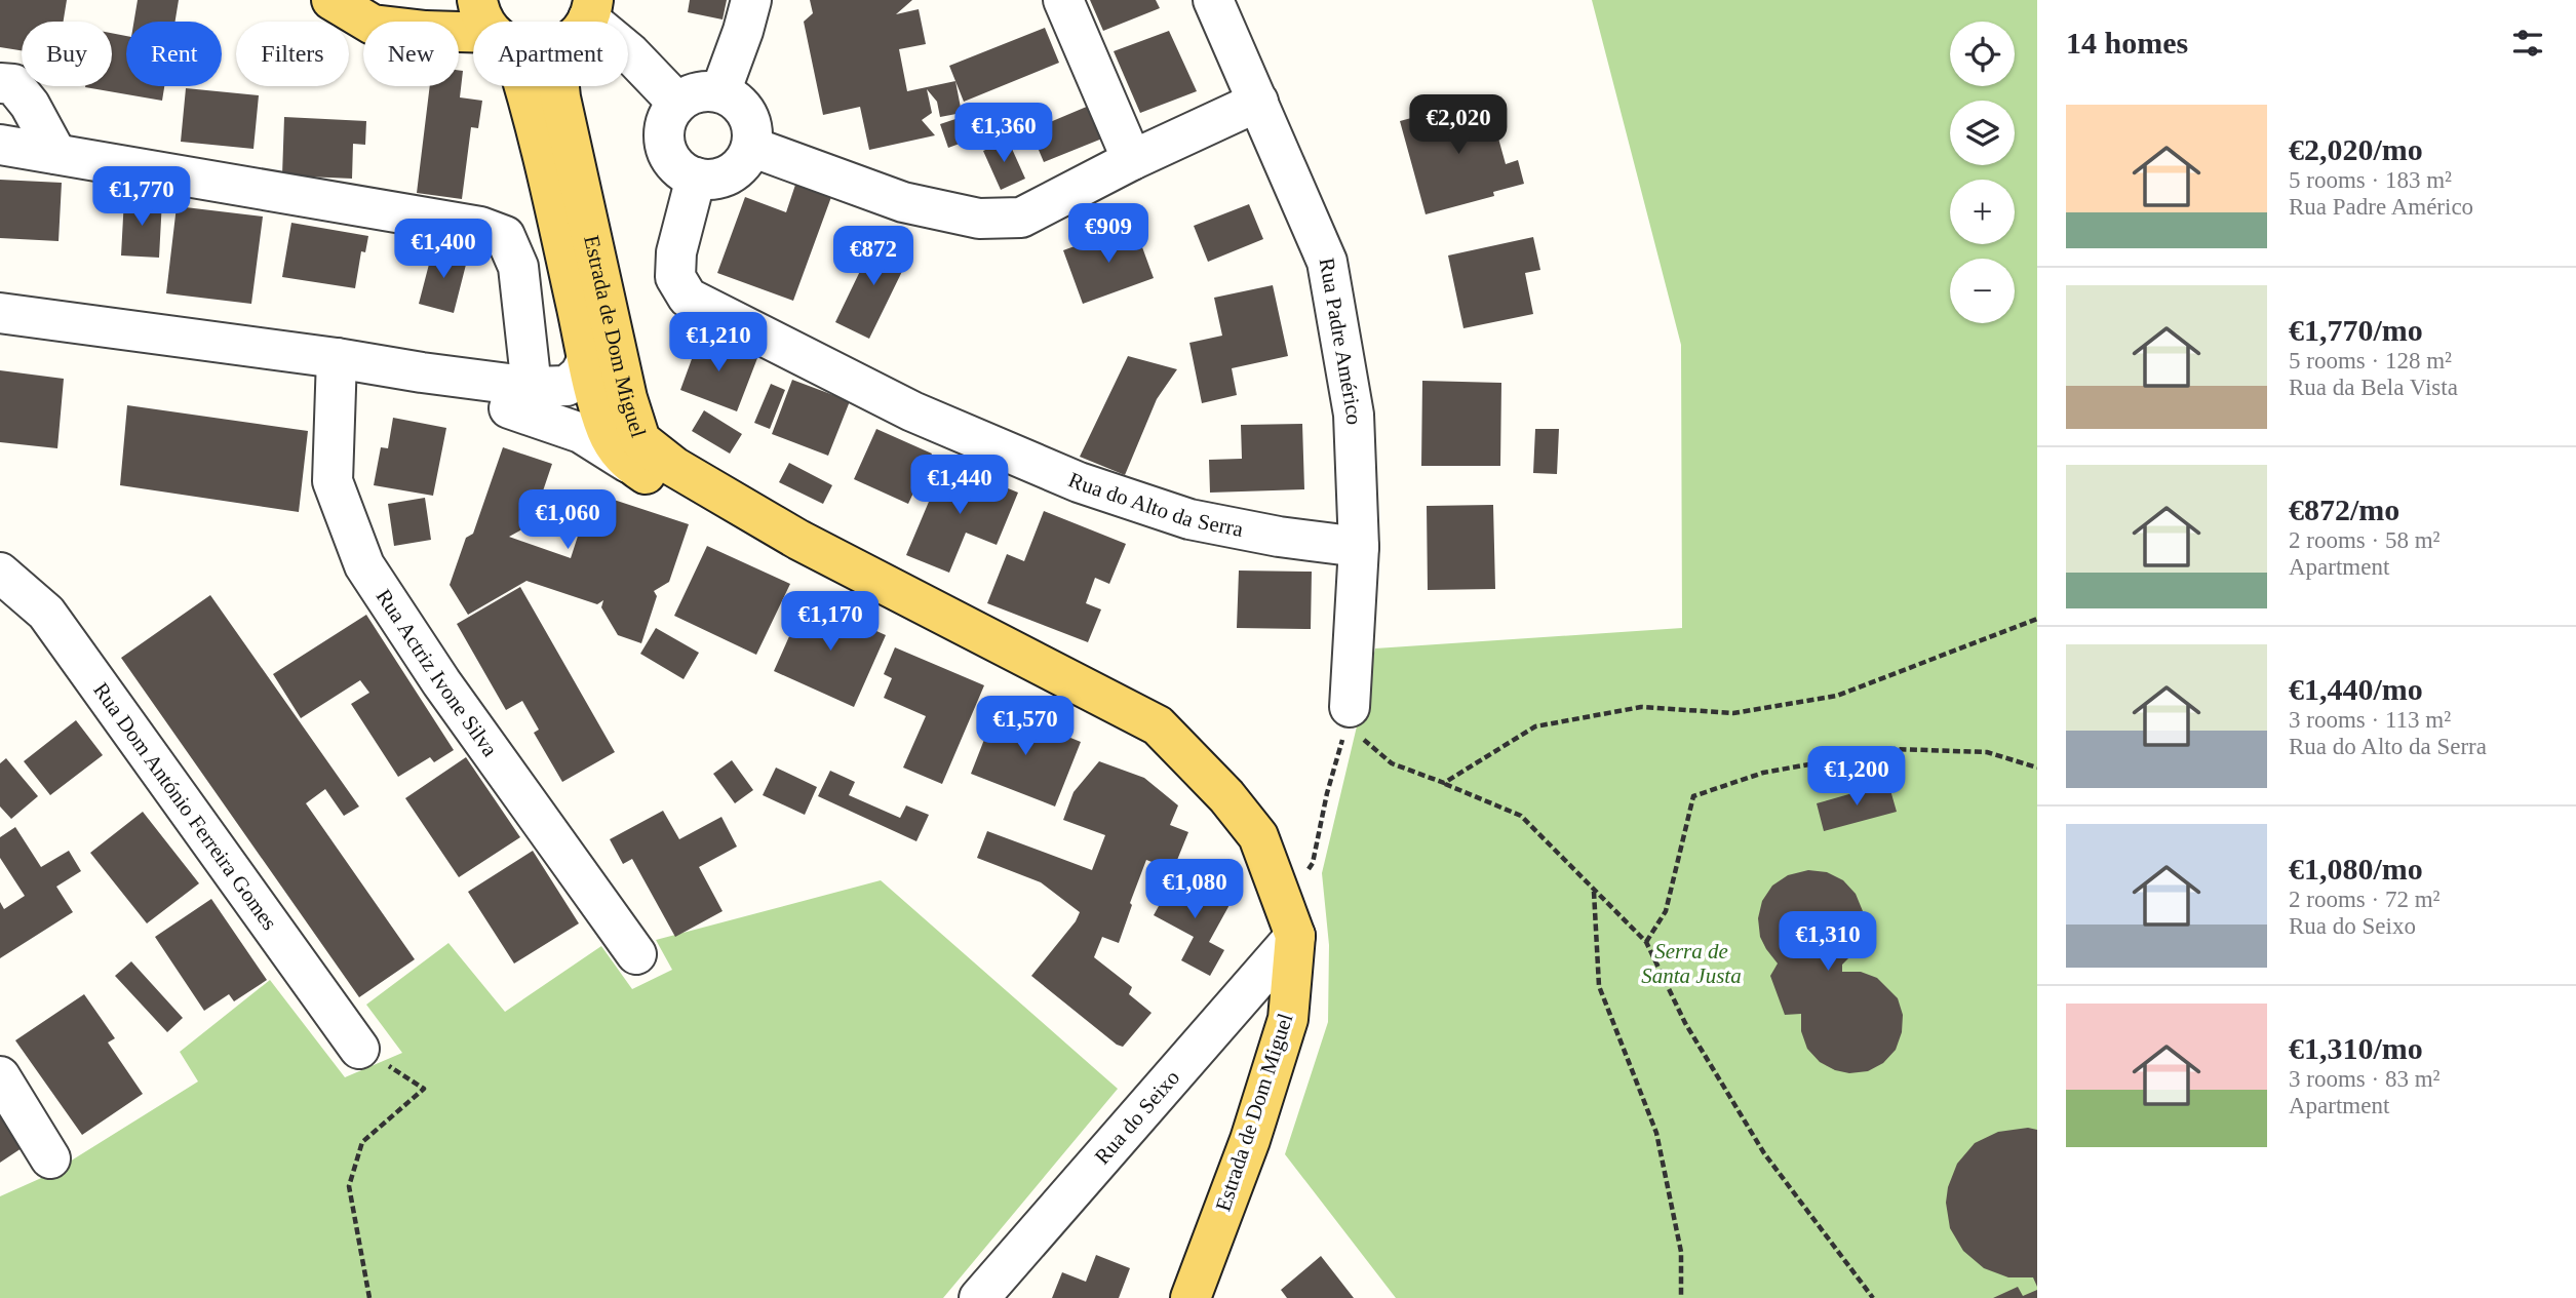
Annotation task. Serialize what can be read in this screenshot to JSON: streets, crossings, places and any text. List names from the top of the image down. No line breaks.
{"streets":{"main road":["Estrada de Dom Miguel"],"street":["Rua Padre Américo","Rua do Alto da Serra","Rua Actriz Ivone Silva","Rua Dom António Ferreira Gomes","Rua do Seixo"]},"crossings":[["Estrada de Dom Miguel","Rua Actriz Ivone Silva"],["Estrada de Dom Miguel","Rua do Seixo"],["Rua Padre Américo","Rua do Alto da Serra"]],"parks":["Serra de Santa Justa"],"page":{"heading":"14 homes","map_buttons":["+","−"],"chip":["Buy","Rent","Filters","New","Apartment"],"list":[{"name":"€2,020/mo","note":"5 rooms · 183 m² · Rua Padre Américo"},{"name":"€1,770/mo","note":"5 rooms · 128 m² · Rua da Bela Vista"},{"name":"€872/mo","note":"2 rooms · 58 m² · Apartment"},{"name":"€1,440/mo","note":"3 rooms · 113 m² · Rua do Alto da Serra"},{"name":"€1,080/mo","note":"2 rooms · 72 m² · Rua do Seixo"},{"name":"€1,310/mo","note":"3 rooms · 83 m² · Apartment"}],"price":["€2,020","€1,360","€1,770","€909","€1,400","€872","€1,210","€1,440","€1,060","€1,170","€1,570","€1,200","€1,080","€1,310"]}}
